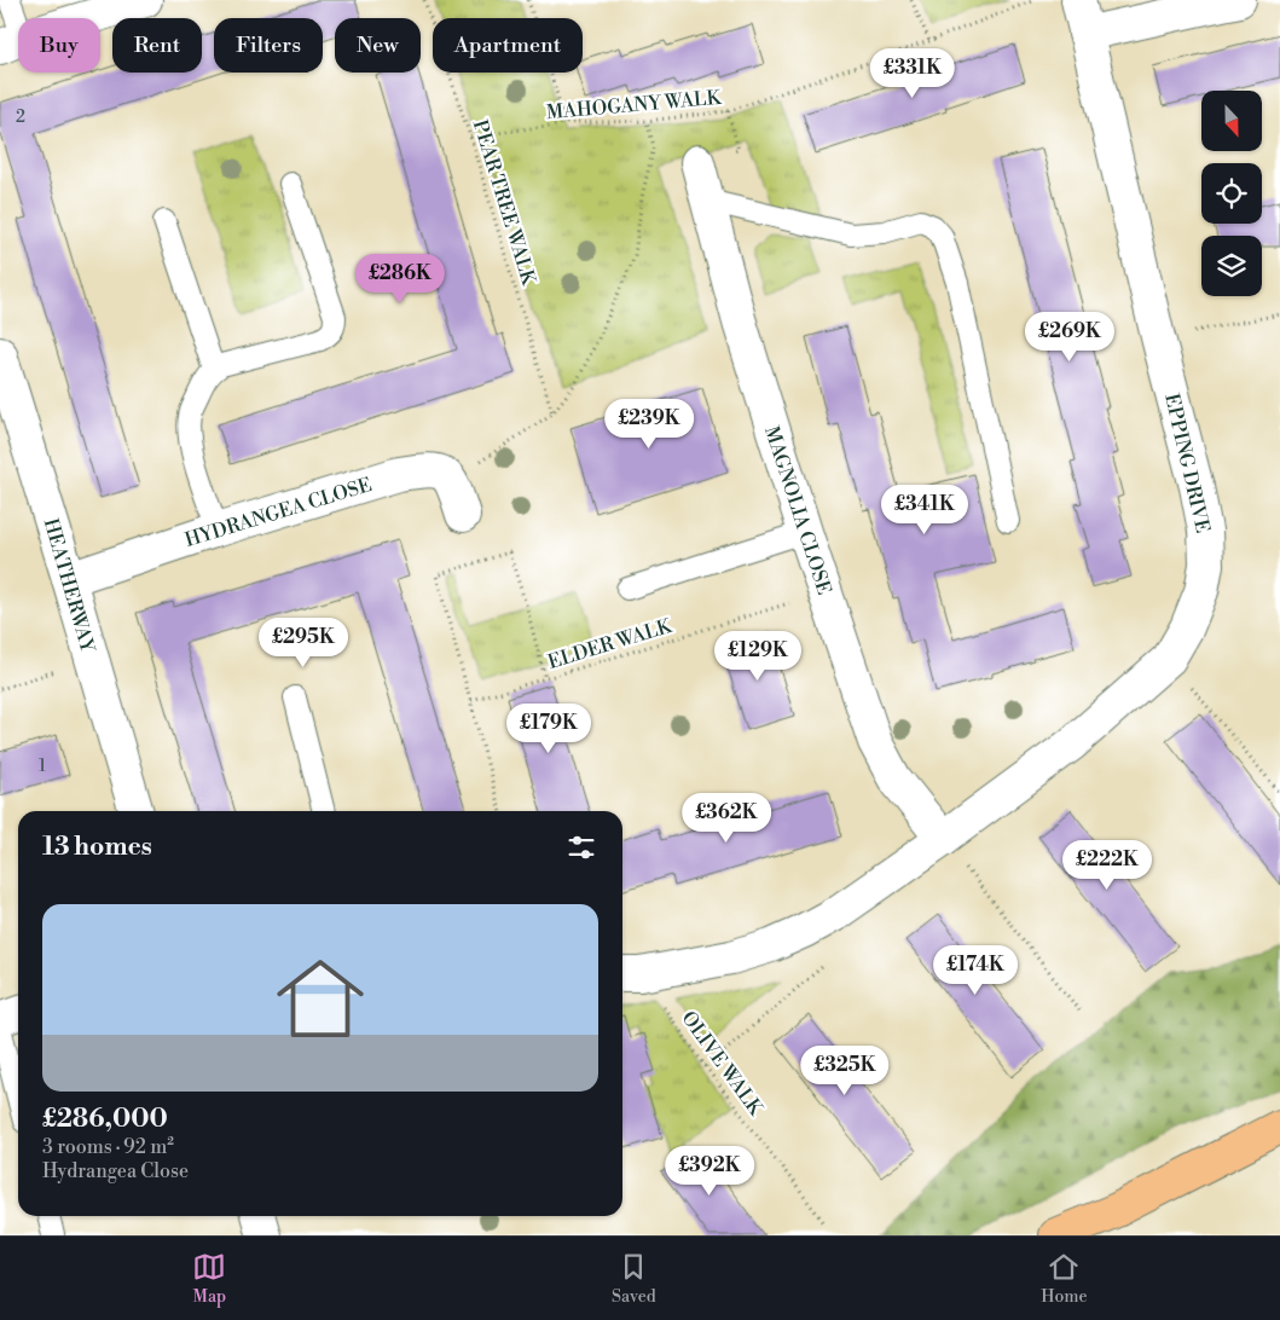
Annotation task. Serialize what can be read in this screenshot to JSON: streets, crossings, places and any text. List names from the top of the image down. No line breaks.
{"streets":{"street":["EPPING DRIVE","MAGNOLIA CLOSE","HYDRANGEA CLOSE","HEATHERWAY"],"path":["MAHOGANY WALK","PEAR TREE WALK","ELDER WALK","OLIVE WALK"]},"crossings":[["MAHOGANY WALK","PEAR TREE WALK"],["EPPING DRIVE","MAGNOLIA CLOSE"],["EPPING DRIVE","OLIVE WALK"],["MAGNOLIA CLOSE","ELDER WALK"],["HYDRANGEA CLOSE","HEATHERWAY"]],"house_numbers":["2","1"],"north":"bottom","page":{"chip":["Buy","Rent","Filters","New","Apartment"],"price":["£331K","£286K","£269K","£239K","£341K","£295K","£129K","£179K","£362K","£222K","£174K","£325K","£392K"],"heading":"13 homes","list":[{"name":"£286,000","note":"3 rooms · 92 m² · Hydrangea Close"}],"tabs":["Map","Saved","Home"]}}
